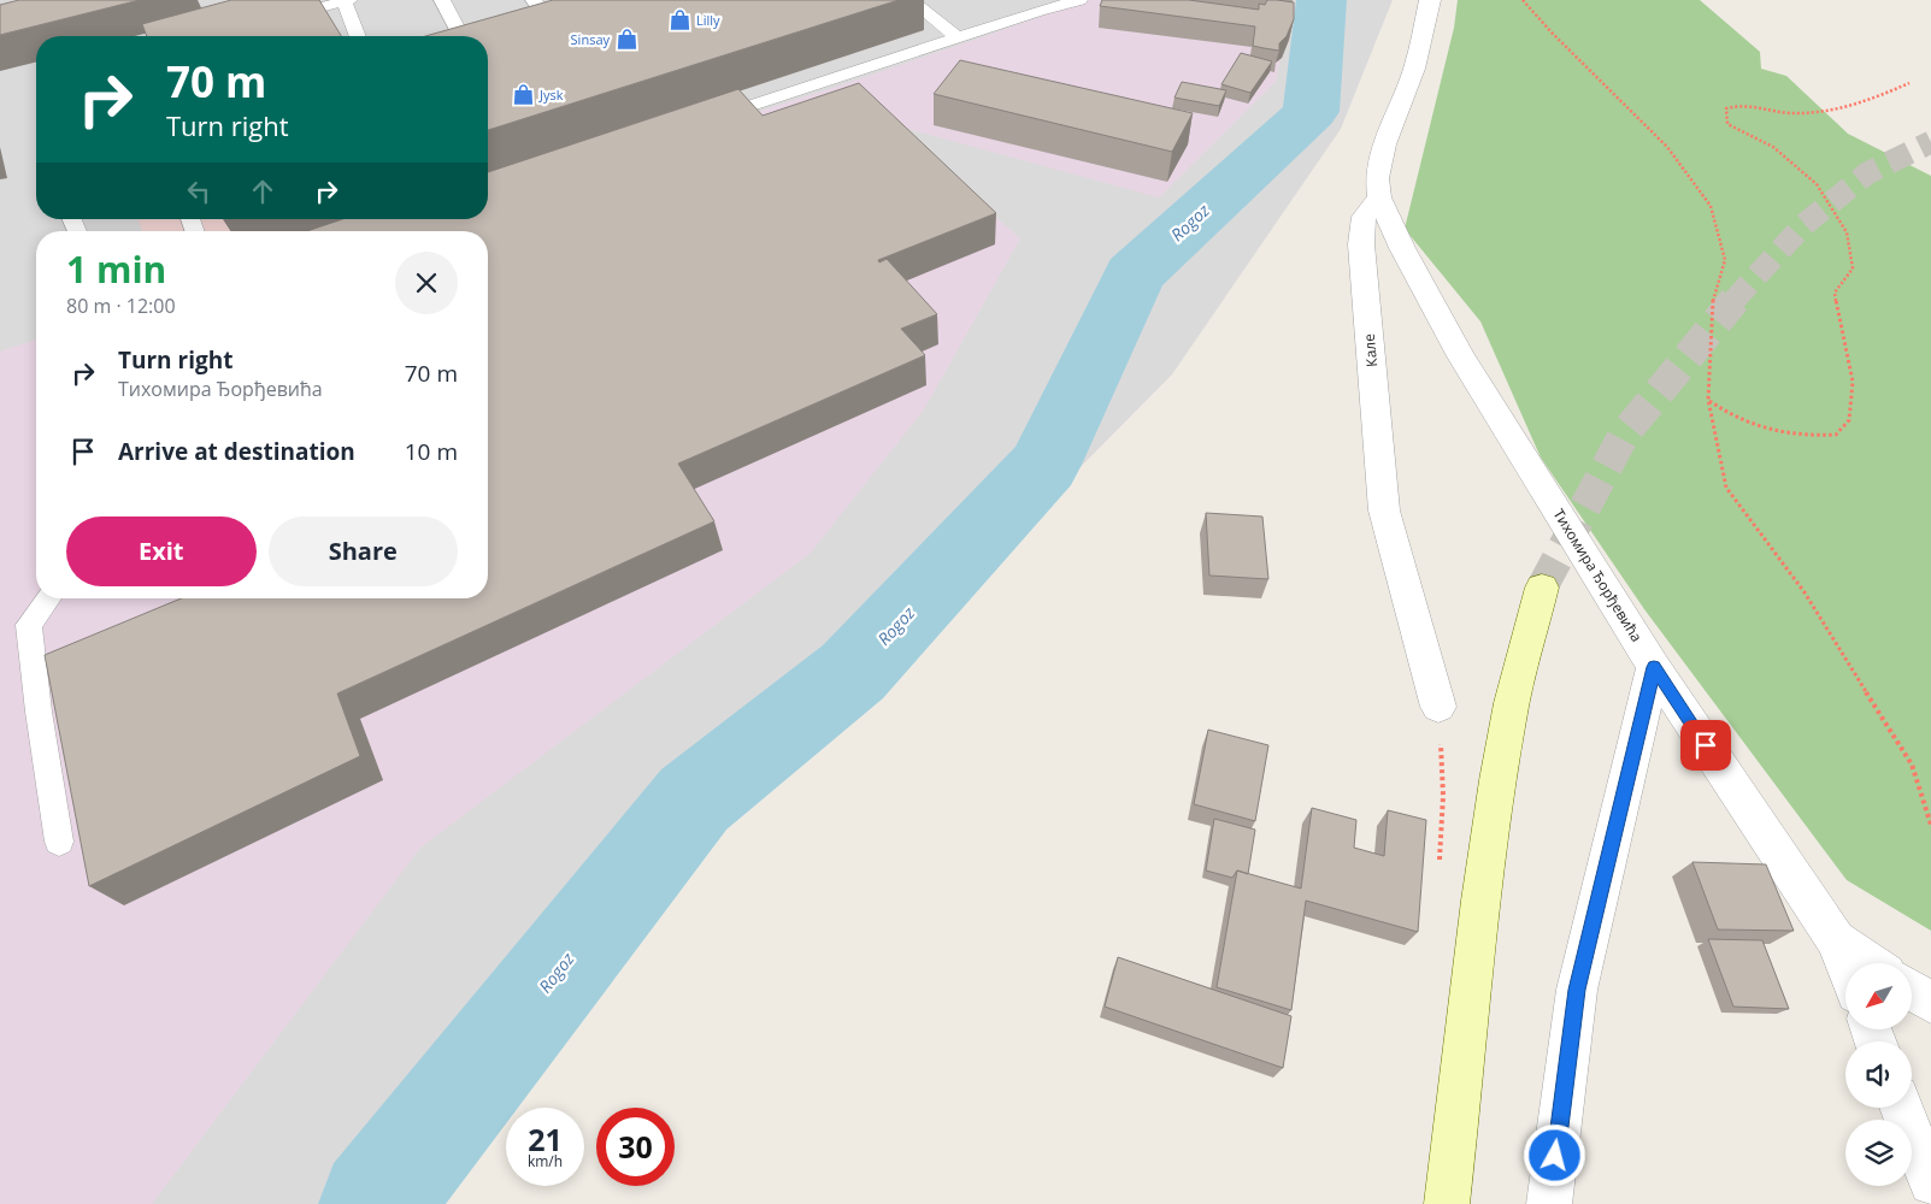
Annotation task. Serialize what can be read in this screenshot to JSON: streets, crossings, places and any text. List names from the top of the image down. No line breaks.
{"streets":{"street":["Кале","Тихомира Ђорђевића"]},"crossings":[["Кале","Тихомира Ђорђевића"]],"water":["Rogoz"],"places":{"shop":["Lilly","Sinsay","Jysk"]},"north":"bottom left","page":{"turn":["70 m","Turn right"],"heading":["1 min","80 m · 12:00"],"list":[{"name":"Turn right","note":"Тихомира Ђорђевића","value":"70 m"},{"name":"Arrive at destination","value":"10 m"}],"buttons":["Exit","Share"],"speed":"21 km/h","limit":"30"}}
